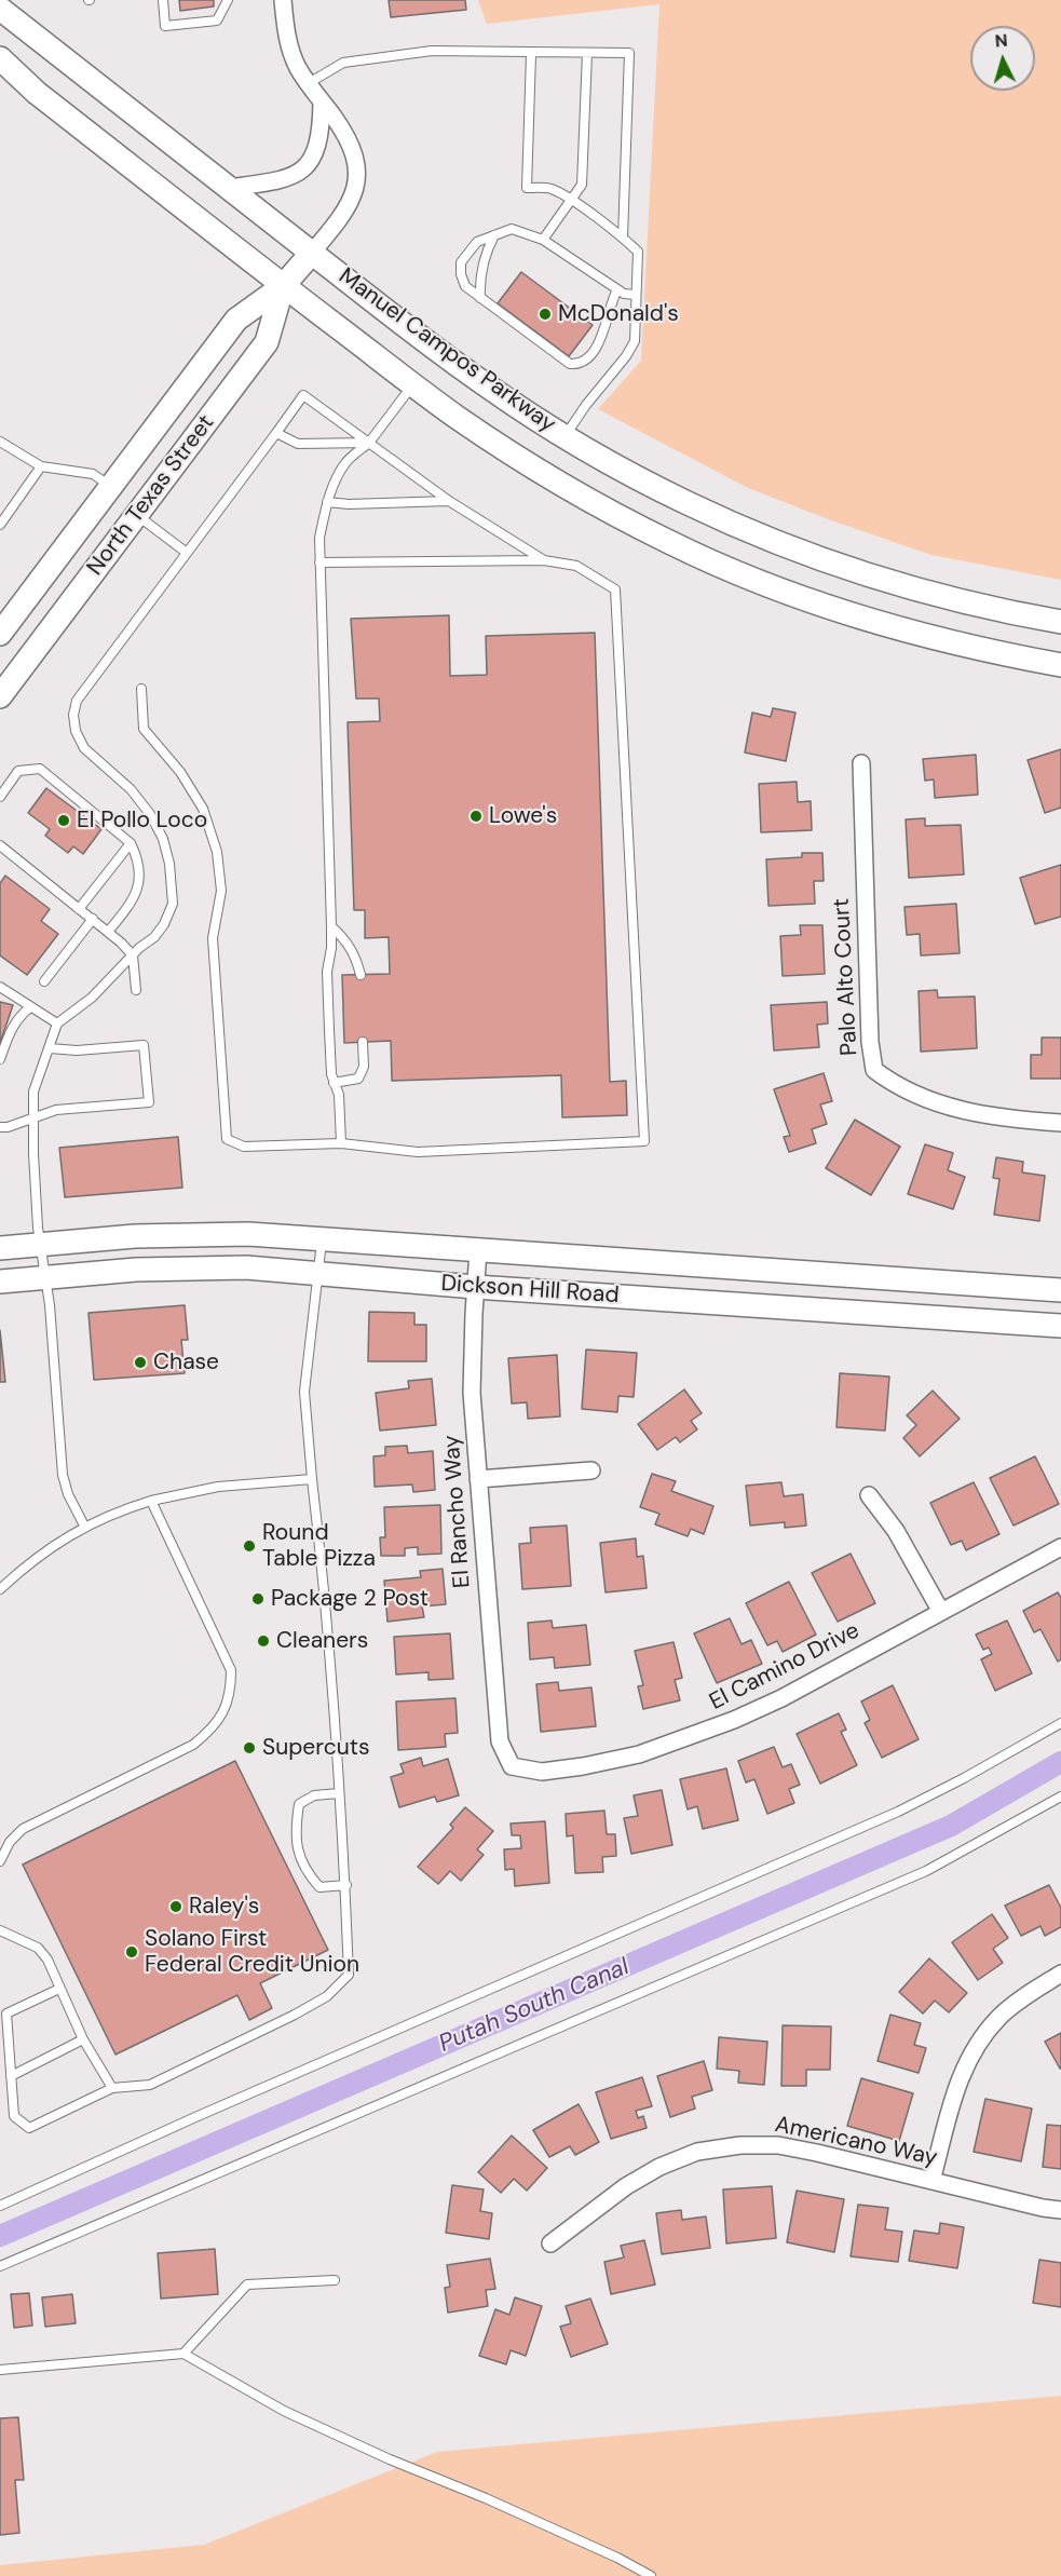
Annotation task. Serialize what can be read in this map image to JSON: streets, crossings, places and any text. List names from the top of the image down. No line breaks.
{"streets":{"main road":["Manuel Campos Parkway","North Texas Street","Dickson Hill Road"],"street":["Palo Alto Court","El Rancho Way","El Camino Drive","Americano Way"]},"crossings":[["Manuel Campos Parkway","North Texas Street"],["Dickson Hill Road","El Rancho Way"],["El Rancho Way","El Camino Drive"]],"water":["Putah South Canal"],"places":["McDonald's","Lowe's","El Pollo Loco","Chase","Round Table Pizza","Package 2 Post","Cleaners","Supercuts","Raley's","Solano First Federal Credit Union"],"north":"top"}
